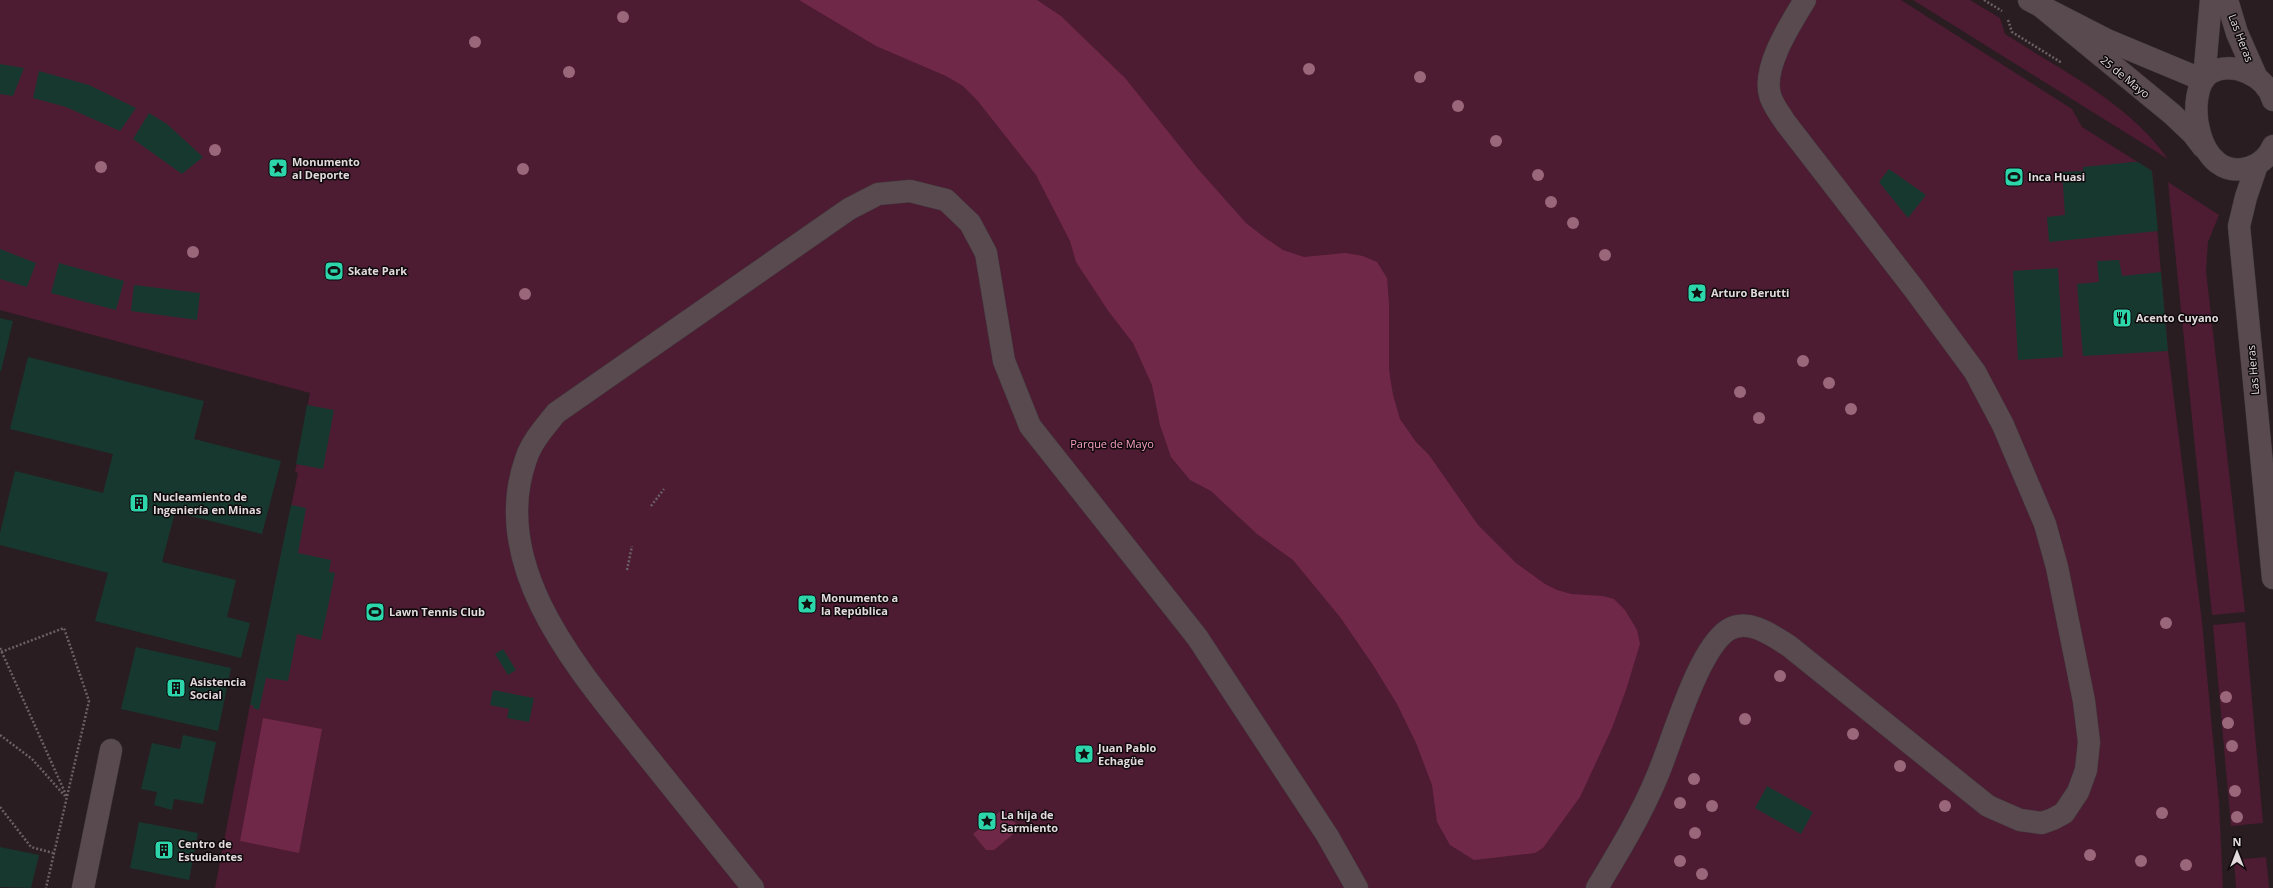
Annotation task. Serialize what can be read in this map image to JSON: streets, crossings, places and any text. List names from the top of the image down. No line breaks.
{"streets":{"street":["Las Heras","25 de Mayo"]},"crossings":[["Las Heras","25 de Mayo"]],"parks":["Parque de Mayo"],"places":{"place":["Monumento al Deporte","Arturo Berutti","Monumento a la República","Juan Pablo Echagüe","La hija de Sarmiento"],"sports":["Inca Huasi","Skate Park","Lawn Tennis Club"],"restaurant":["Acento Cuyano"],"building":["Nucleamiento de Ingeniería en Minas","Asistencia Social","Centro de Estudiantes"]},"north":"top"}
